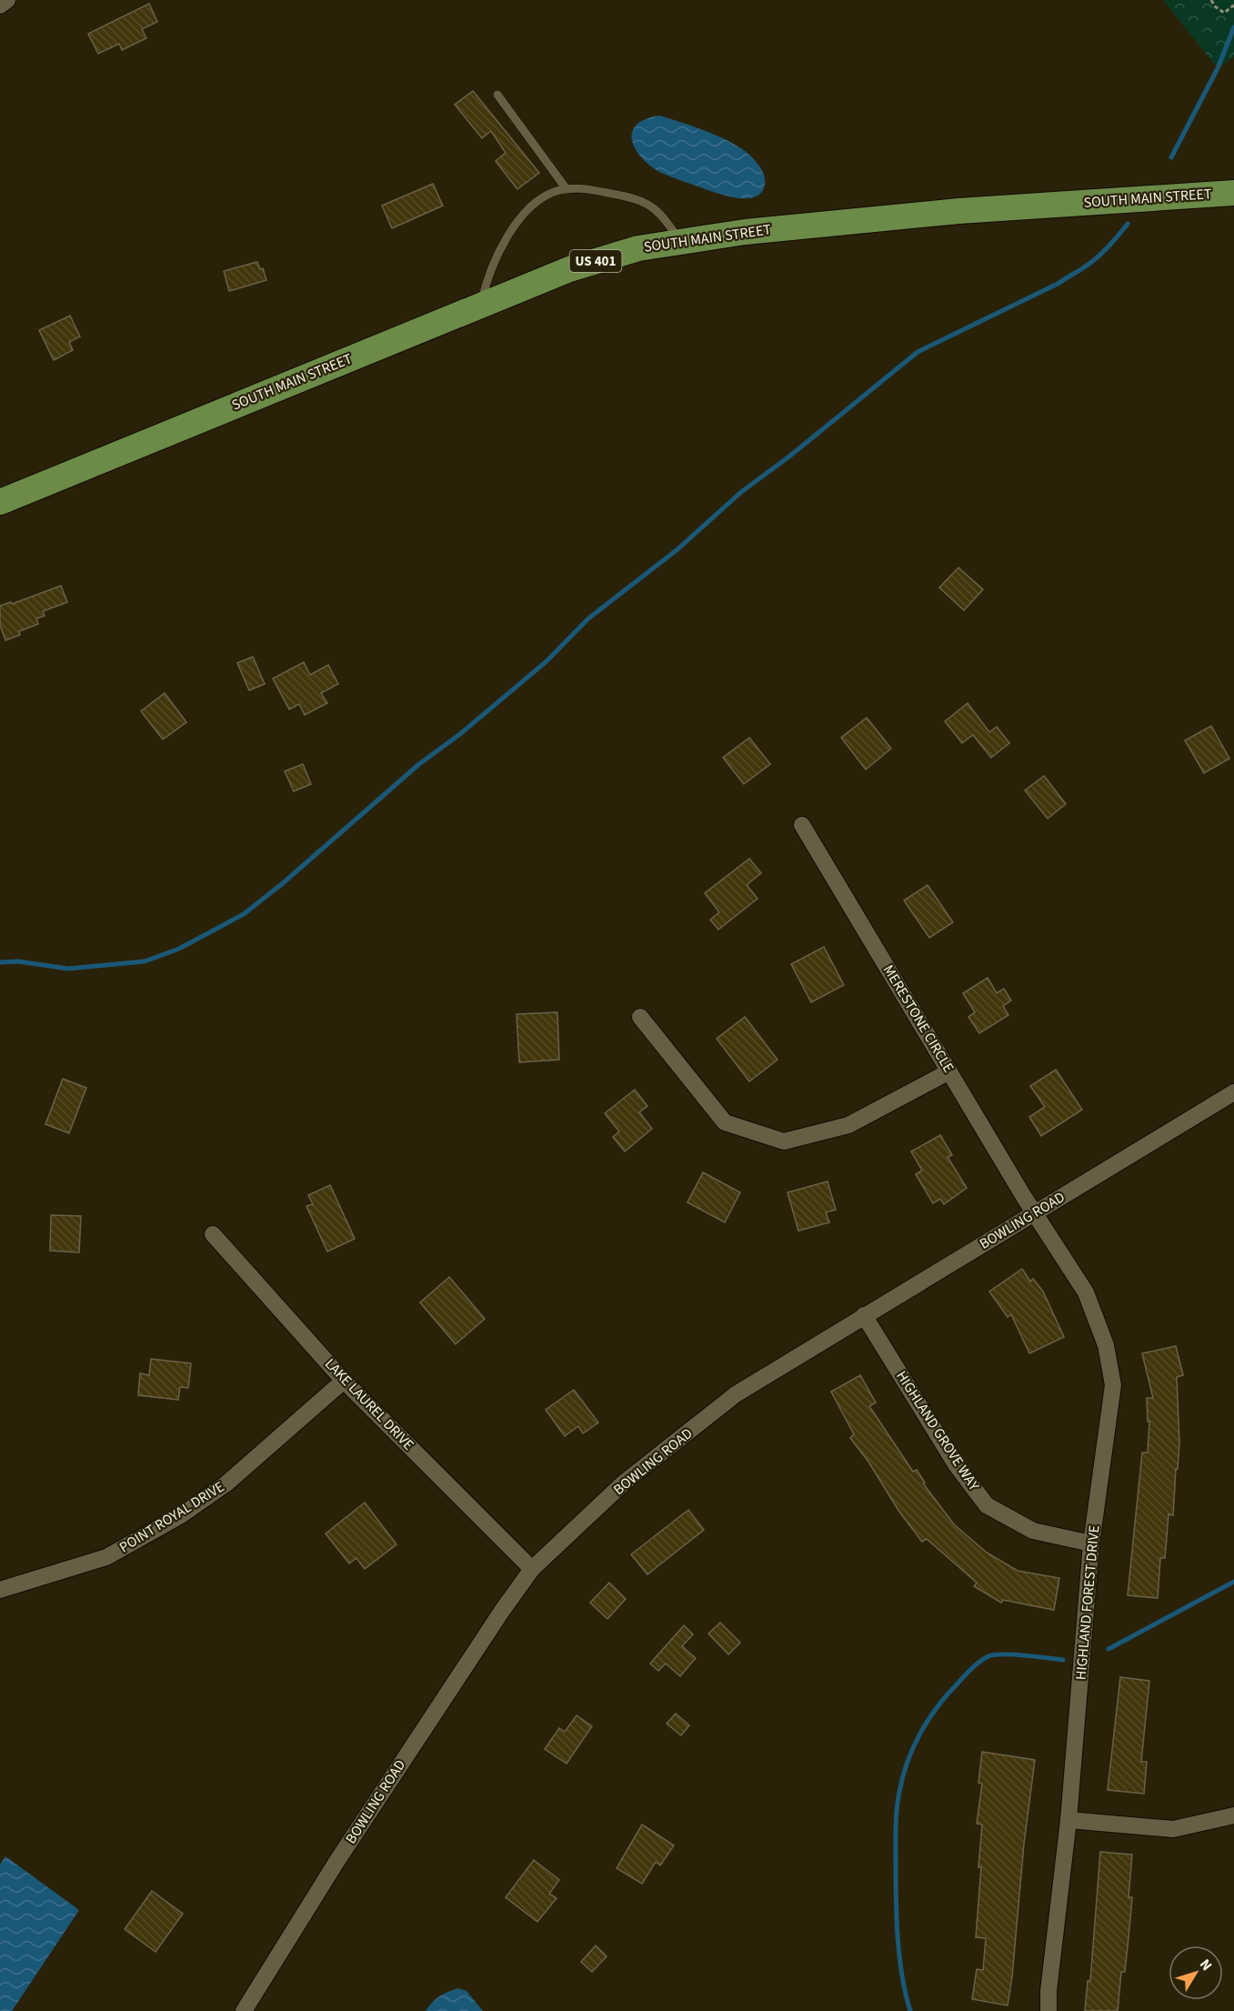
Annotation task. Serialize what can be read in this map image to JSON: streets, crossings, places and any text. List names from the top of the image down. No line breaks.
{"streets":{"highway":["SOUTH MAIN STREET","US 401"],"street":["MERESTONE CIRCLE","BOWLING ROAD","LAKE LAUREL DRIVE","HIGHLAND GROVE WAY","POINT ROYAL DRIVE","HIGHLAND FOREST DRIVE"]},"crossings":[["MERESTONE CIRCLE","BOWLING ROAD"],["MERESTONE CIRCLE","HIGHLAND FOREST DRIVE"],["BOWLING ROAD","LAKE LAUREL DRIVE"],["BOWLING ROAD","HIGHLAND GROVE WAY"],["BOWLING ROAD","HIGHLAND FOREST DRIVE"],["LAKE LAUREL DRIVE","POINT ROYAL DRIVE"],["HIGHLAND GROVE WAY","HIGHLAND FOREST DRIVE"]],"north":"top right"}
